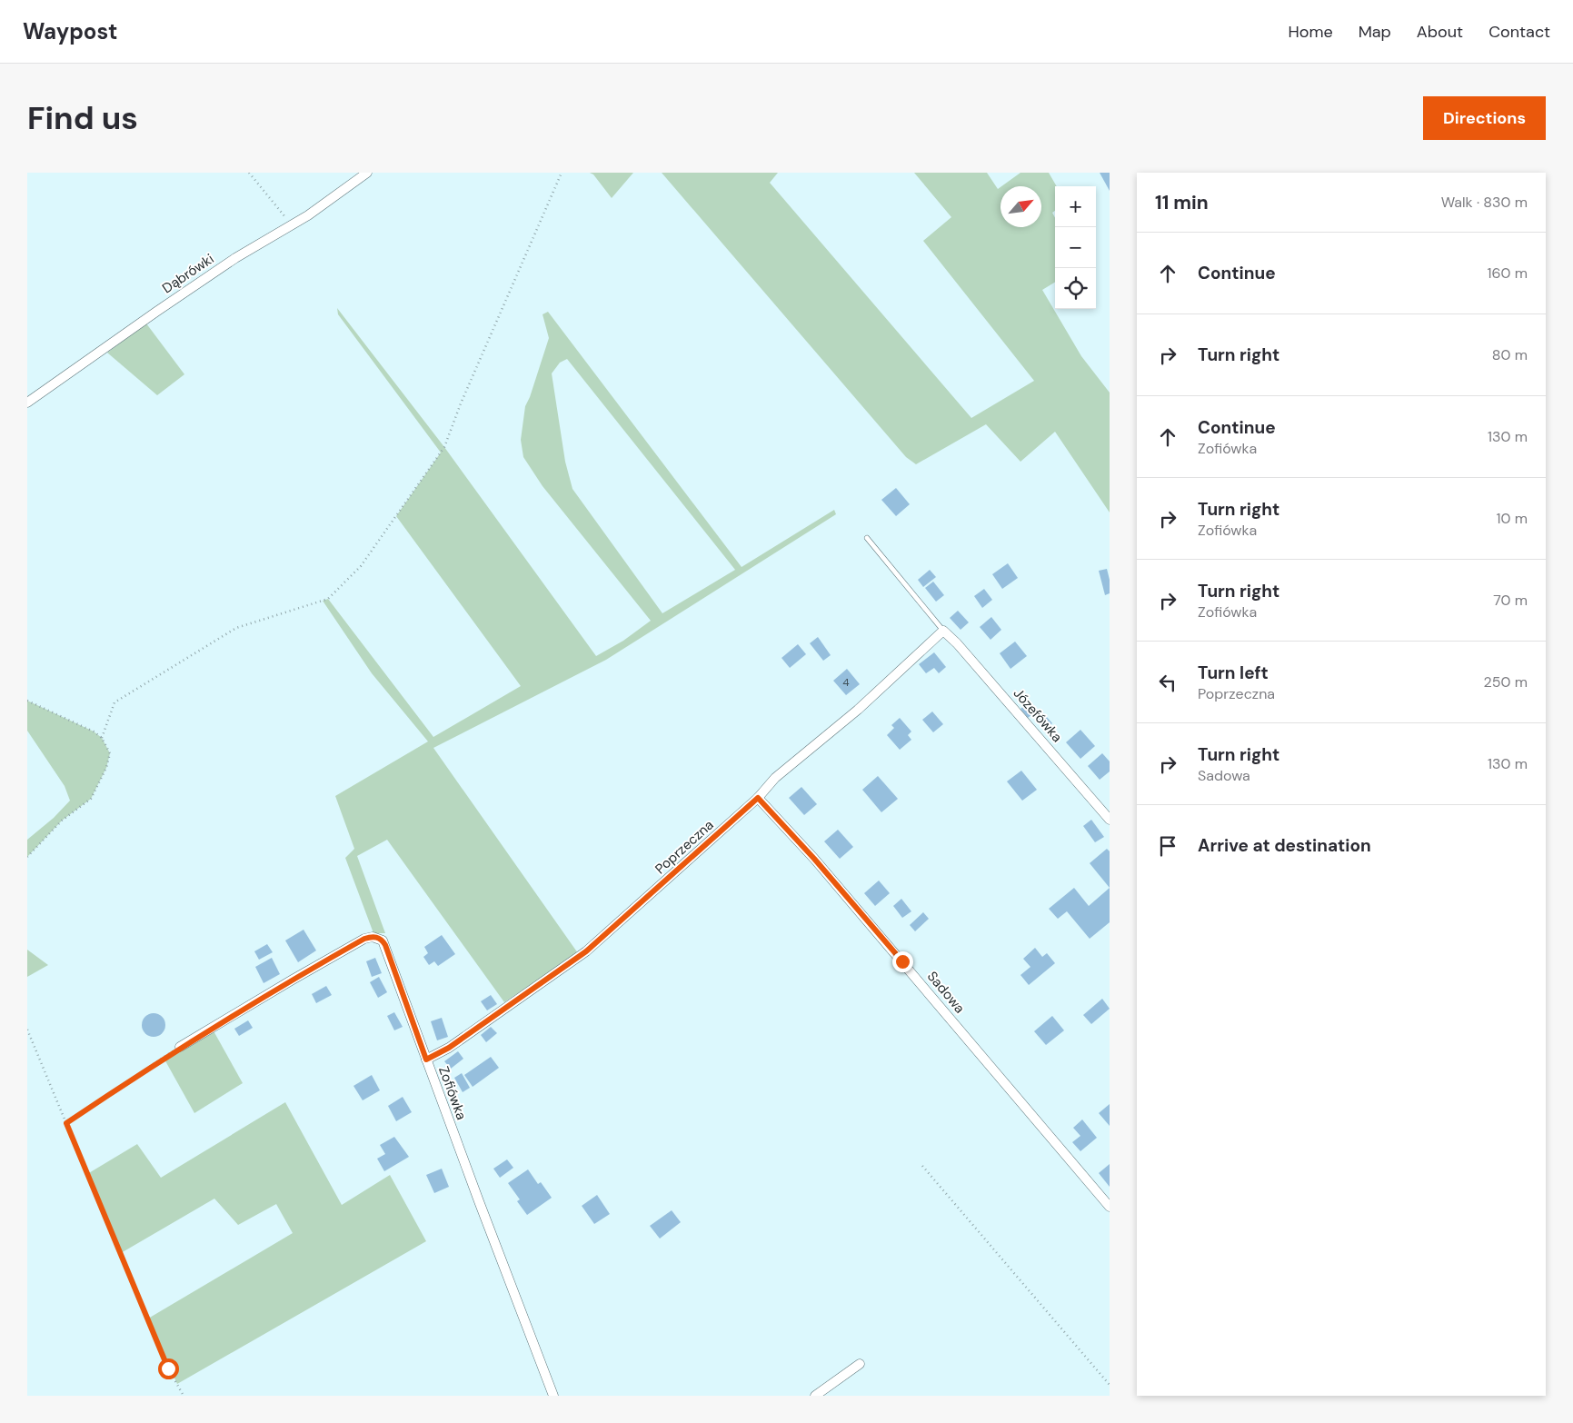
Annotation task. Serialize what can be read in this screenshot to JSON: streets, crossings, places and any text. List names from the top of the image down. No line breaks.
{"streets":{"street":["Dąbrówki","Józefówka","Poprzeczna","Sadowa","Zofiówka"]},"crossings":[["Józefówka","Poprzeczna"],["Poprzeczna","Sadowa"],["Poprzeczna","Zofiówka"]],"house_numbers":["4"],"north":"top right","page":{"header":"Waypost","nav":["Home","Map","About","Contact"],"buttons":"Directions","title":"Find us","heading":["11 min","Walk · 830 m"],"map_buttons":["+","−"],"list":[["Continue","160 m"],["Turn right","80 m"],["Continue","Zofiówka","130 m"],["Turn right","Zofiówka","10 m"],["Turn right","Zofiówka","70 m"],["Turn left","Poprzeczna","250 m"],["Turn right","Sadowa","130 m"],"Arrive at destination"]}}
